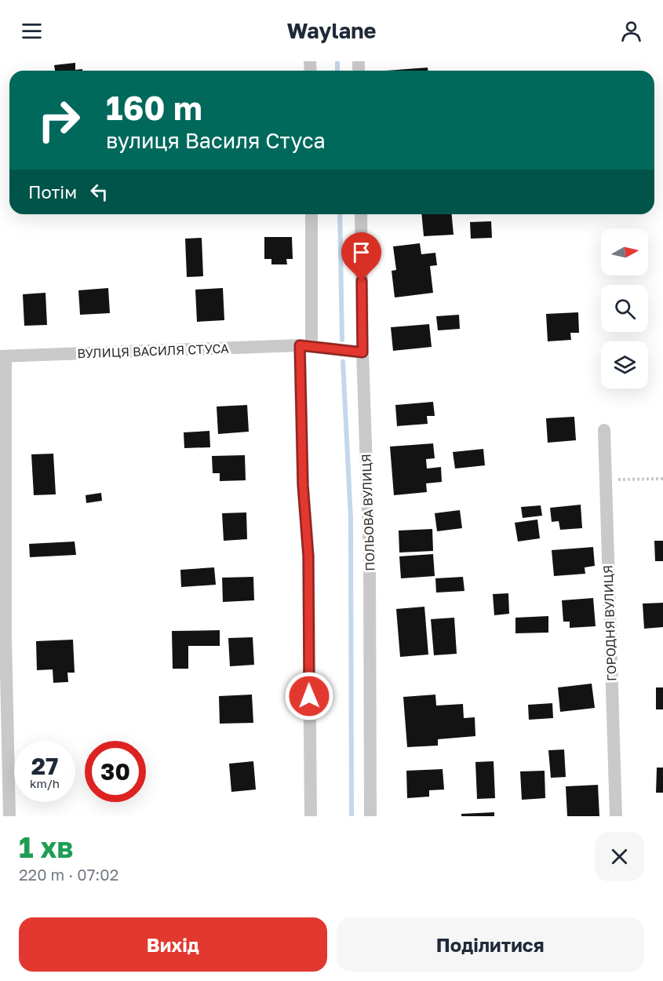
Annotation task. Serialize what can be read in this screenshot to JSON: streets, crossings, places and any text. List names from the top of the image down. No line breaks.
{"streets":{"street":["ВУЛИЦЯ ВАСИЛЯ СТУСА","ПОЛЬОВА ВУЛИЦЯ","ГОРОДНЯ ВУЛИЦЯ"]},"crossings":[["ВУЛИЦЯ ВАСИЛЯ СТУСА","ПОЛЬОВА ВУЛИЦЯ"]],"north":"right","page":{"header":"Waylane","turn":["160 m","вулиця Василя Стуса"],"then":"Потім","speed":"27 km/h","limit":"30","heading":["1 хв","220 m · 07:02"],"buttons":["Вихід","Поділитися"]}}
